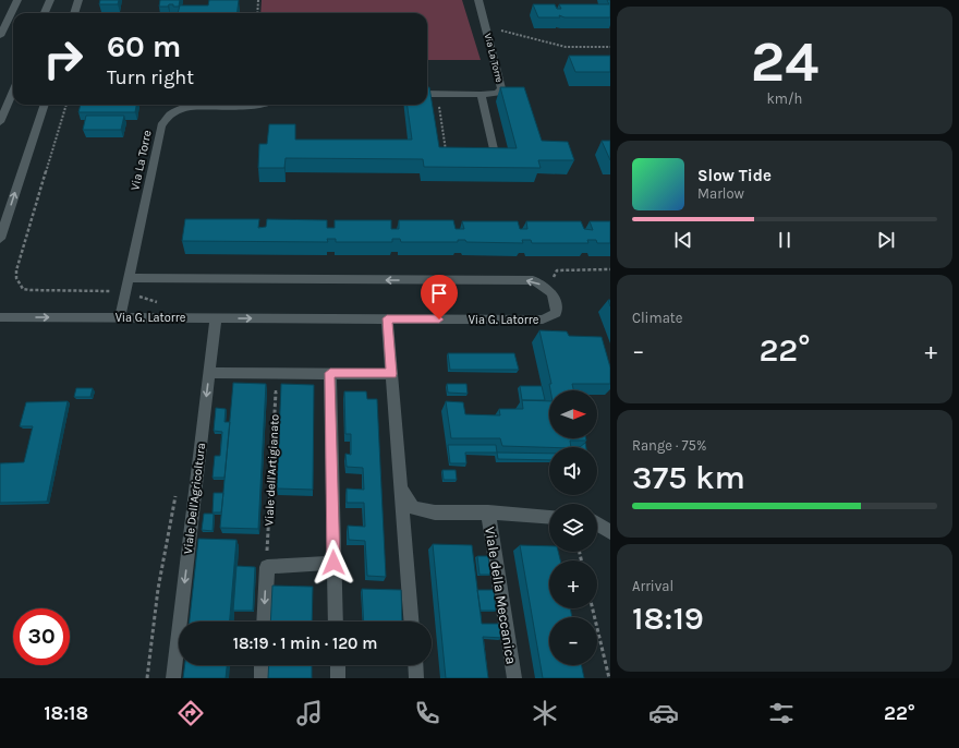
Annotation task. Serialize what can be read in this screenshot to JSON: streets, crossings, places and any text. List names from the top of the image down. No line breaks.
{"streets":{"street":["Via La Torre","Via G. Latorre","Viale Dell'Agricoltura","Viale della Meccanica"],"path":["Viale dell'Artigianato"]},"crossings":[["Via La Torre","Via G. Latorre"],["Via G. Latorre","Viale Dell'Agricoltura"]],"one_way":["Viale Dell'Agricoltura"],"north":"right","page":{"tile":[["24","km/h"],"Climate",["Range · 75%","375 km"],["Arrival","18:19"]],"turn":["60 m","Turn right"],"song":["Slow Tide","Marlow"],"heat":["−","22°","+"],"map_buttons":["+","−"],"limit":"30","trip":"18:19 · 1 min · 120 m","tabs":["18:18","22°"]}}
